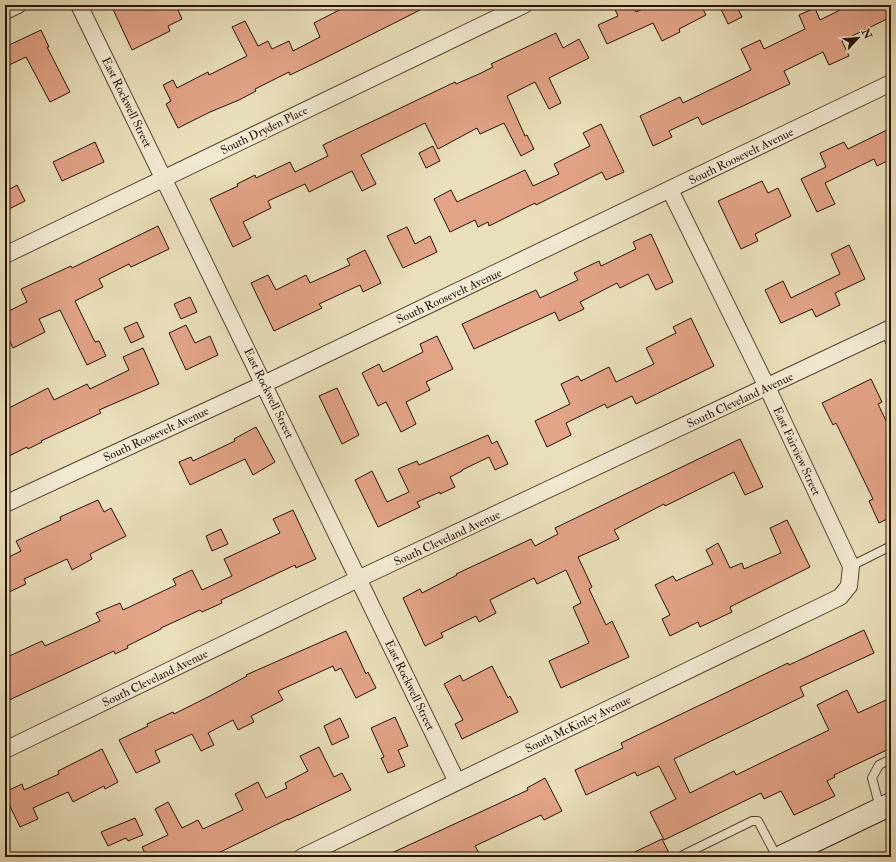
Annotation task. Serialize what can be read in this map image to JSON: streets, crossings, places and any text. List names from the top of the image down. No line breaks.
{"streets":{"street":["East Rockwell Street","South Dryden Place","South Roosevelt Avenue","South Cleveland Avenue","East Fairview Street","South McKinley Avenue"]},"crossings":[["East Rockwell Street","South Dryden Place"],["East Rockwell Street","South Roosevelt Avenue"],["East Rockwell Street","South Cleveland Avenue"],["East Rockwell Street","South McKinley Avenue"],["South Roosevelt Avenue","East Fairview Street"],["South Cleveland Avenue","East Fairview Street"],["East Fairview Street","South McKinley Avenue"]],"north":"top right"}
